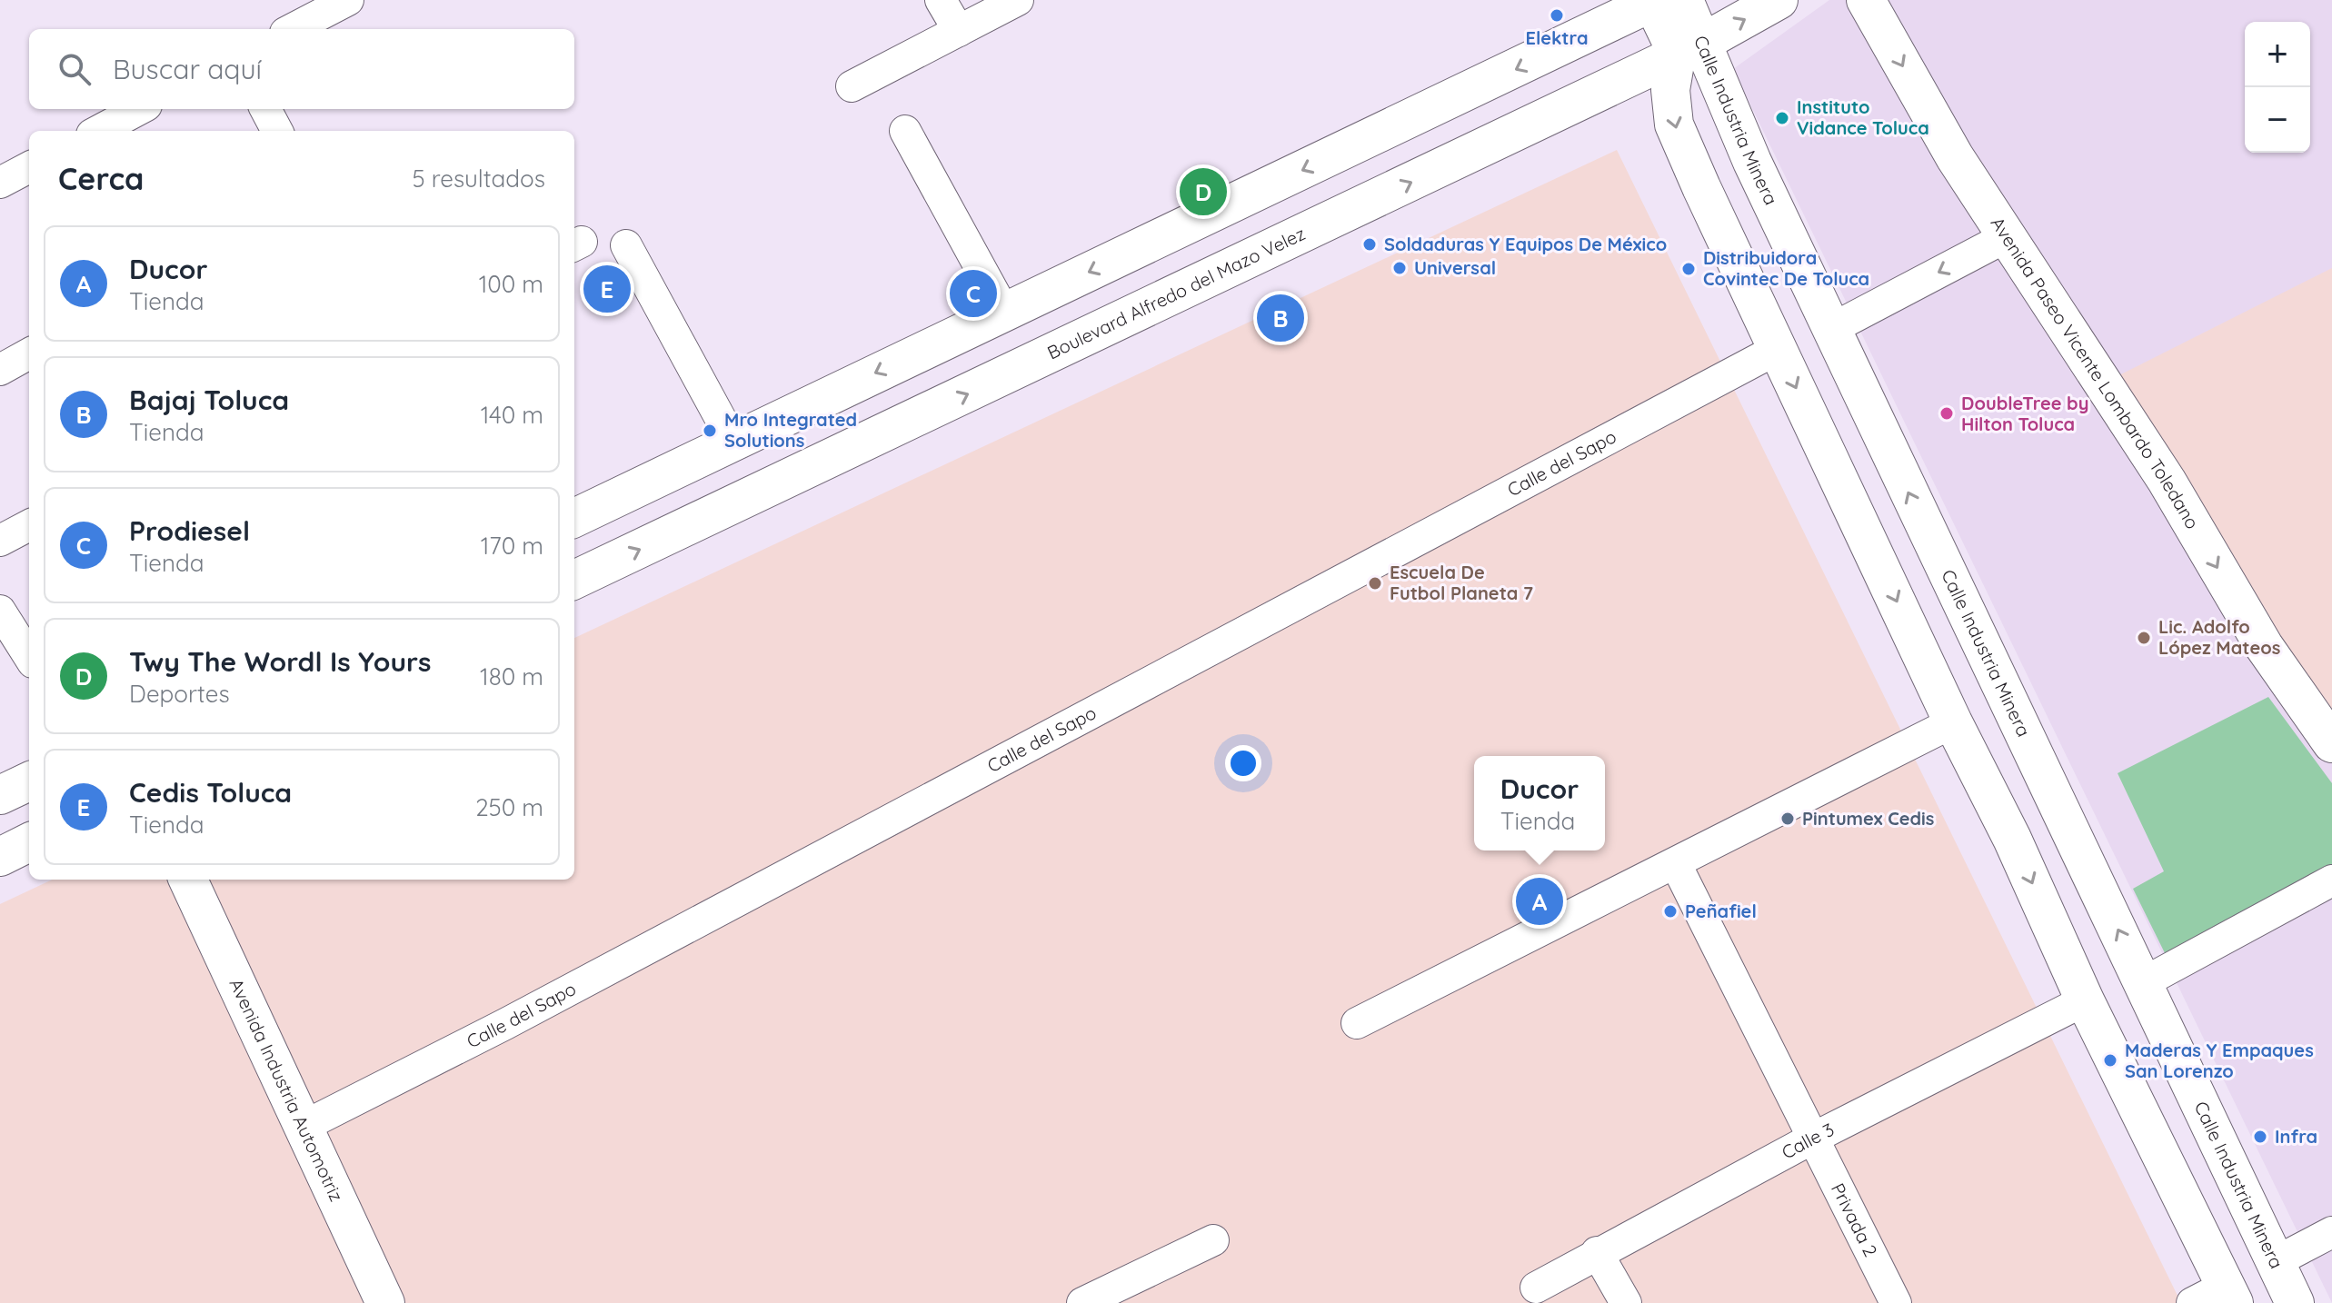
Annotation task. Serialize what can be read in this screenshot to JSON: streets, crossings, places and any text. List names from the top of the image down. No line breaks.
{"streets":{"main road":["Calle Industria Minera","Boulevard Alfredo del Mazo Velez","Avenida Paseo Vicente Lombardo Toledano","Avenida Industria Automotriz"],"street":["Calle del Sapo","Calle 3","Privada 2"]},"crossings":[["Calle Industria Minera","Boulevard Alfredo del Mazo Velez"],["Calle Industria Minera","Calle del Sapo"],["Calle Industria Minera","Calle 3"],["Calle del Sapo","Avenida Industria Automotriz"],["Calle 3","Privada 2"]],"one_way":["Avenida Paseo Vicente Lombardo Toledano"],"places":["Elektra","Instituto Vidance Toluca","Soldaduras Y Equipos De México","Universal","Distribuidora Covintec De Toluca","DoubleTree by Hilton Toluca","Mro Integrated Solutions","Escuela De Futbol Planeta 7","Lic. Adolfo López Mateos","Pintumex Cedis","Peñafiel","Maderas Y Empaques San Lorenzo","Infra"],"page":{"map_buttons":["+","−"],"search":"Buscar aquí","heading":["Cerca","5 resultados"],"pins":["D","E","C","B","A"],"list":[{"mark":"A","name":"Ducor","note":"Tienda","value":"100 m"},{"mark":"B","name":"Bajaj Toluca","note":"Tienda","value":"140 m"},{"mark":"C","name":"Prodiesel","note":"Tienda","value":"170 m"},{"mark":"D","name":"Twy The Wordl Is Yours","note":"Deportes","value":"180 m"},{"mark":"E","name":"Cedis Toluca","note":"Tienda","value":"250 m"}],"popup":["Ducor","Tienda"]}}
